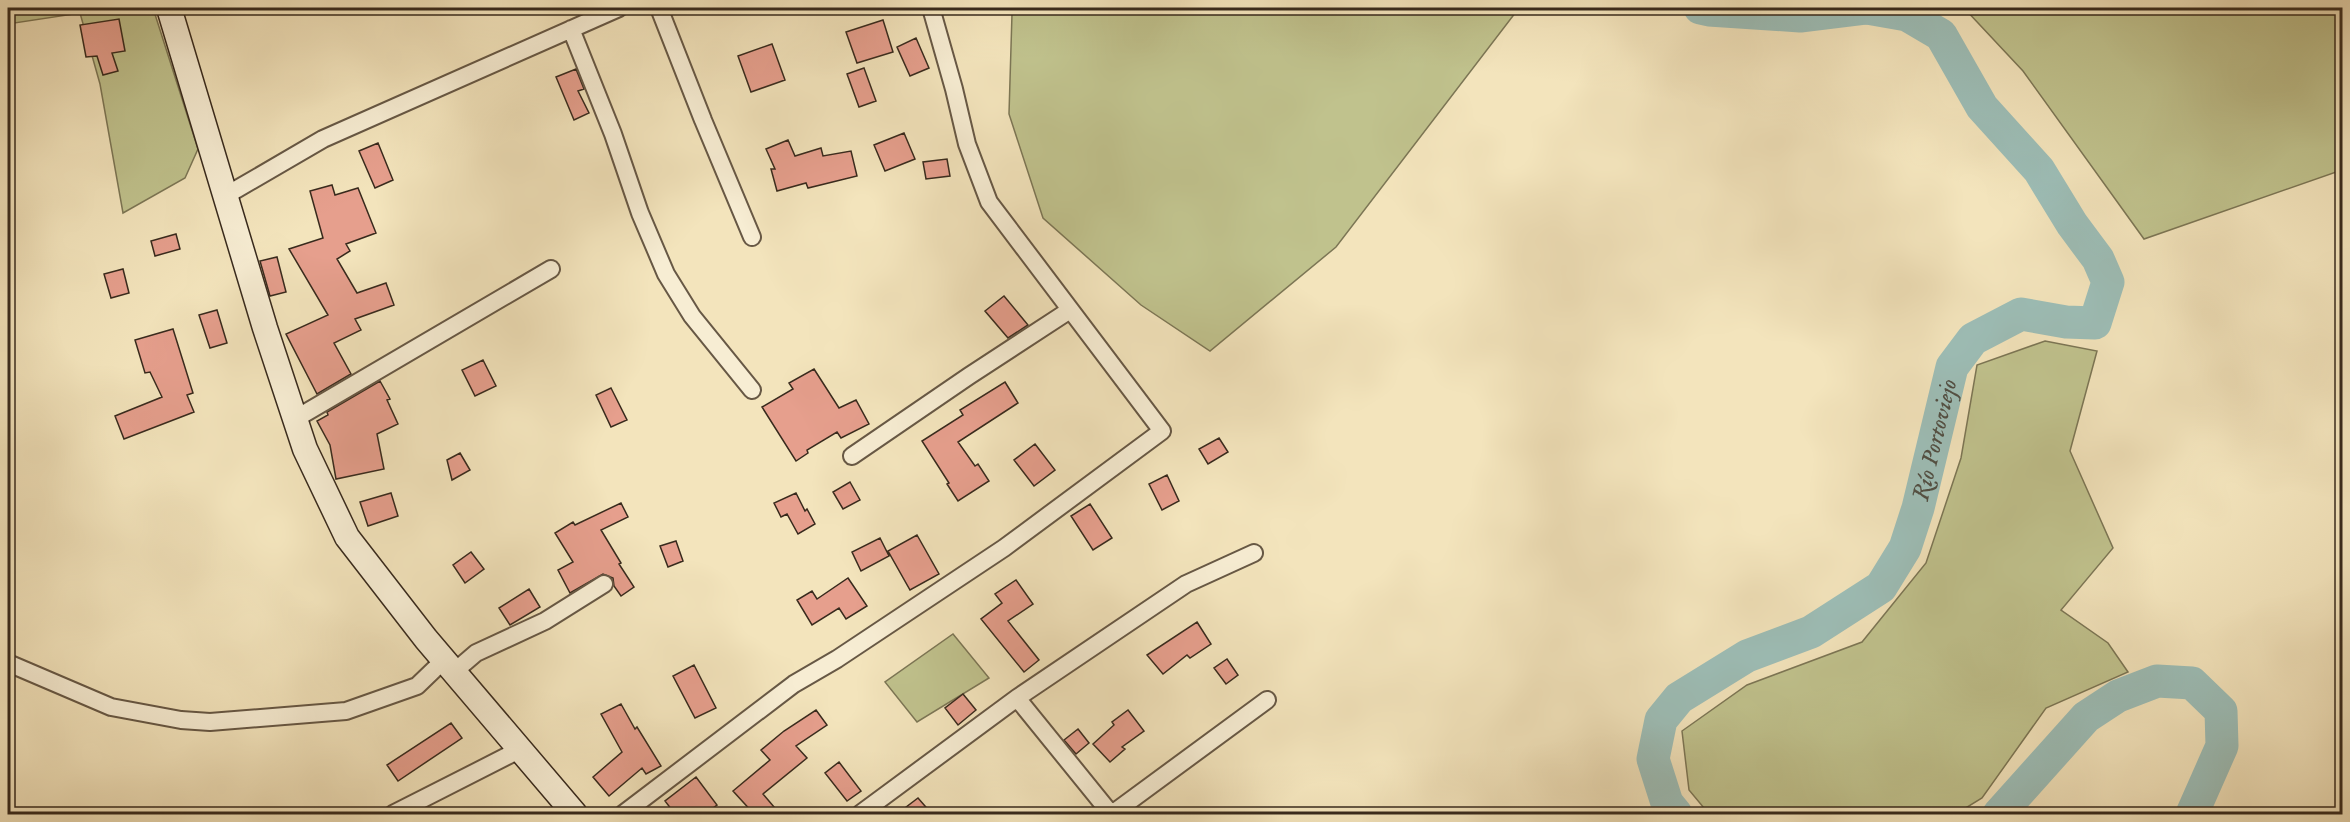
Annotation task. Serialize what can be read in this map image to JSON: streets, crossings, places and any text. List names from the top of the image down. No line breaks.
{"water":["Río Portoviejo"]}
